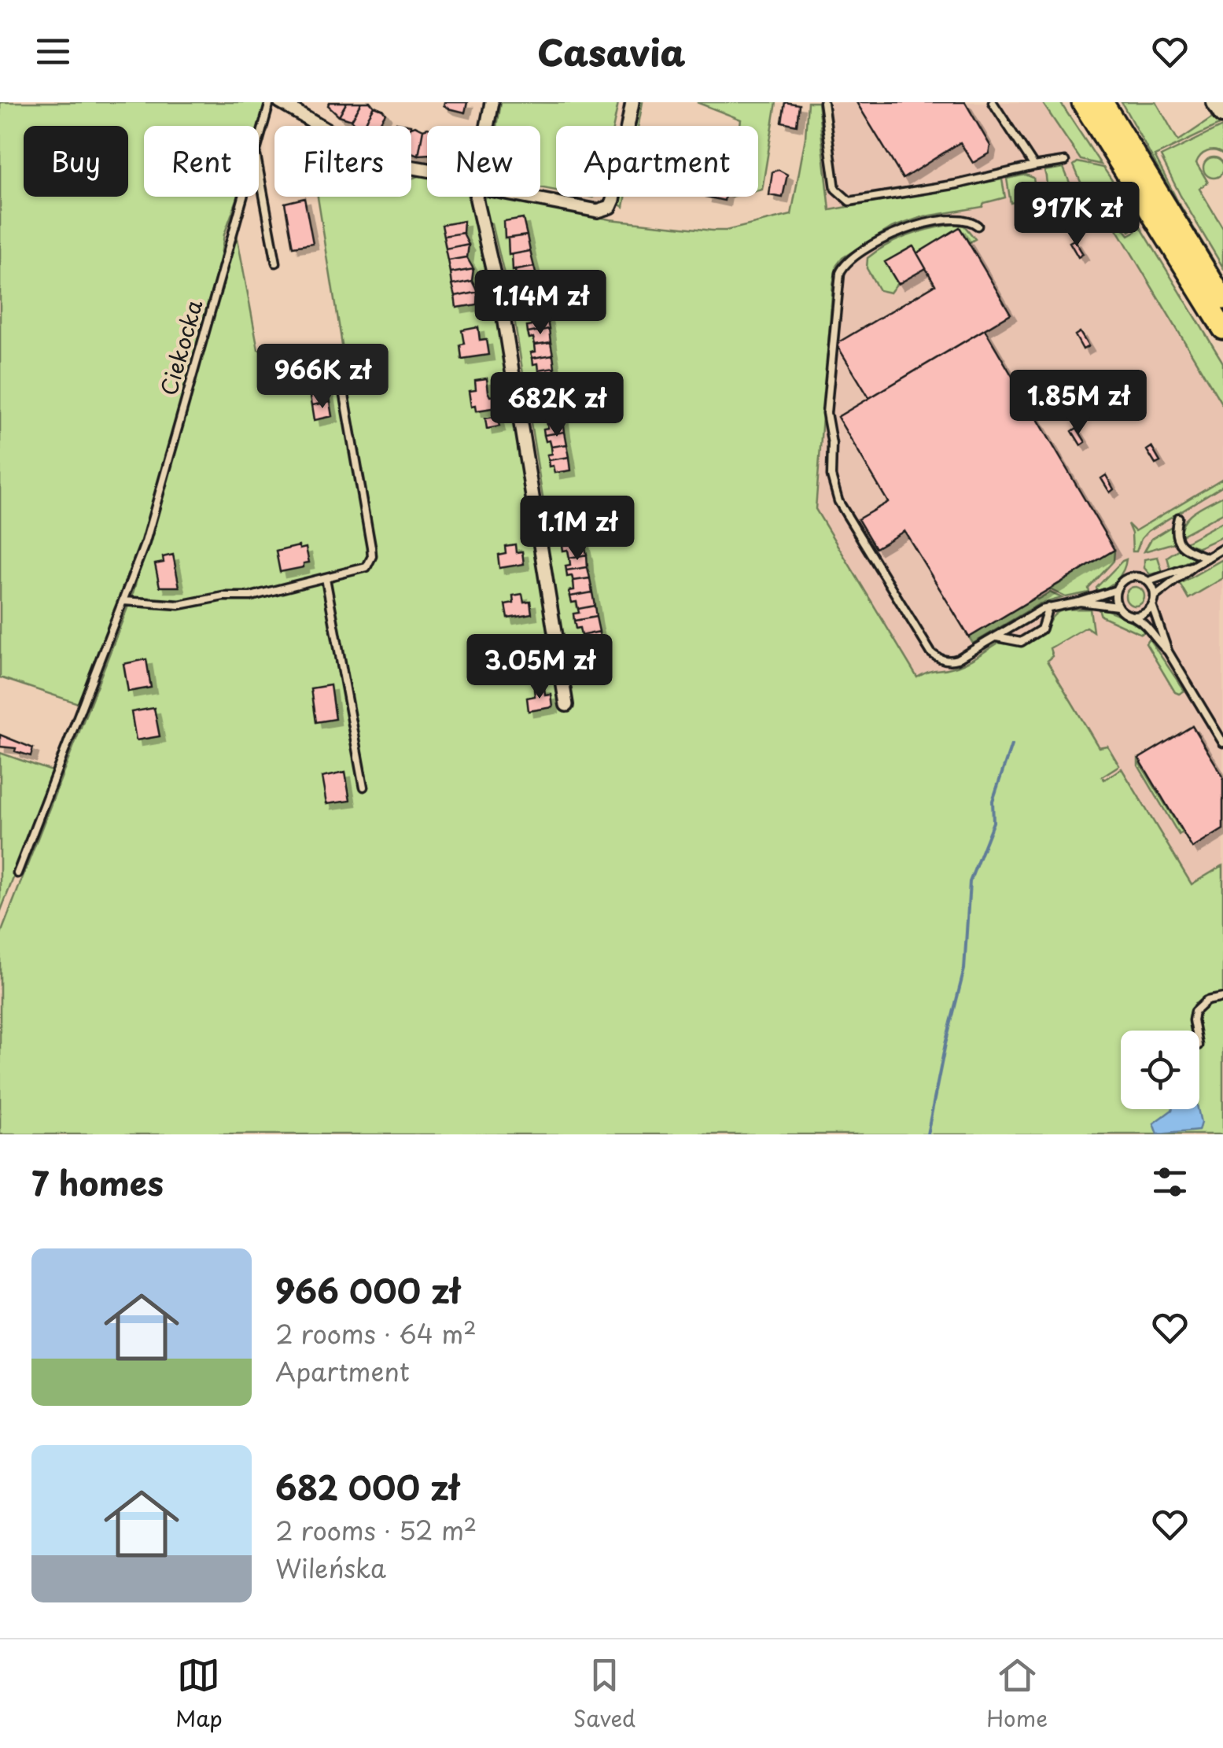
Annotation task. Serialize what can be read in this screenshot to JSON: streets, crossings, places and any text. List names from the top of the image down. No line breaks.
{"streets":{"lane":["Ciekocka"]},"page":{"header":"Casavia","chip":["Buy","Rent","Filters","New","Apartment"],"price":["917K zł","1.14M zł","966K zł","1.85M zł","682K zł","1.1M zł","3.05M zł"],"heading":"7 homes","list":[{"name":"966 000 zł","note":"2 rooms · 64 m² · Apartment"},{"name":"682 000 zł","note":"2 rooms · 52 m² · Wileńska"}],"tabs":["Map","Saved","Home"]}}
